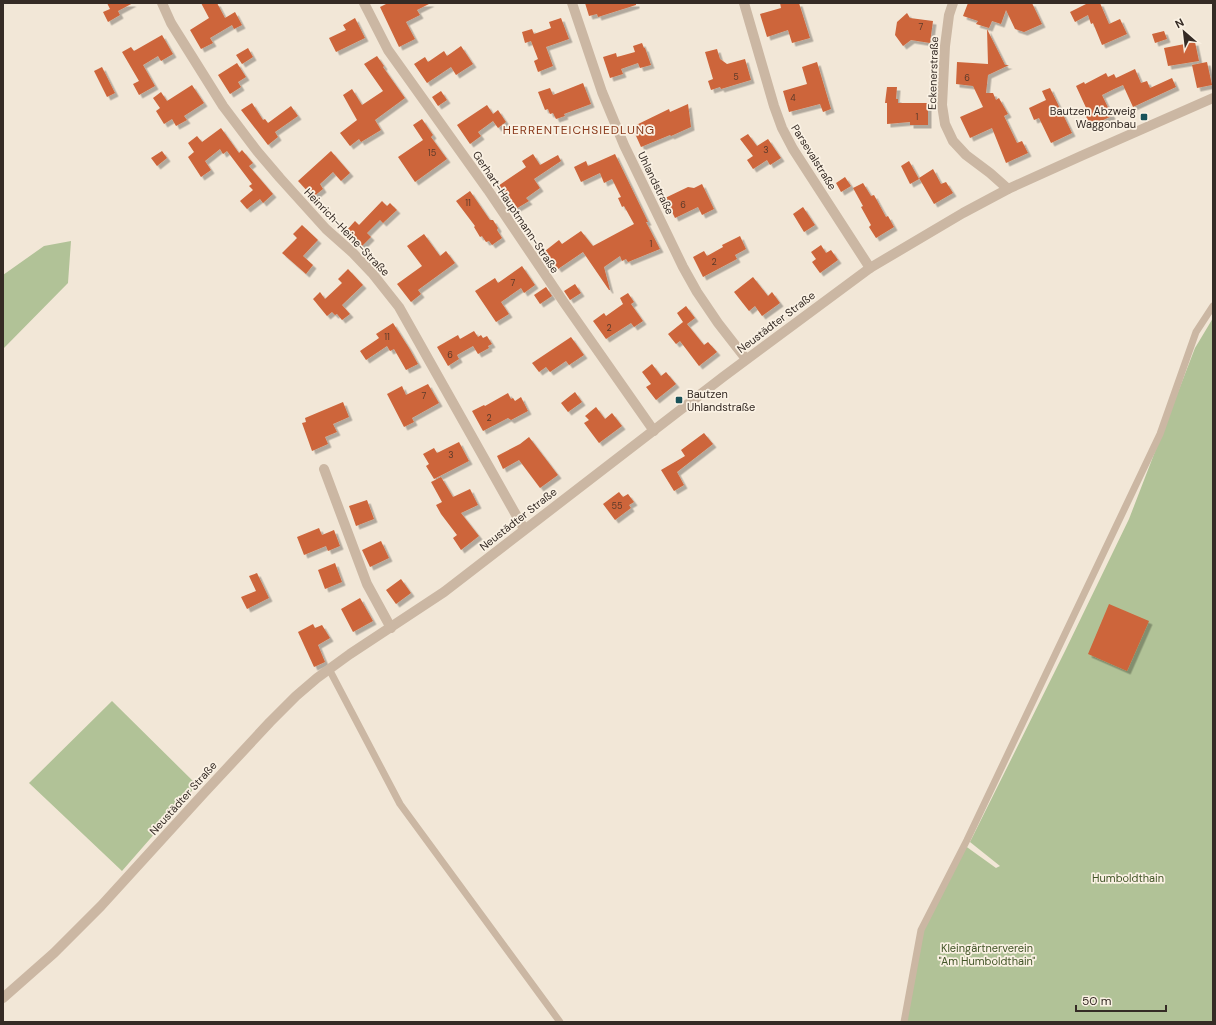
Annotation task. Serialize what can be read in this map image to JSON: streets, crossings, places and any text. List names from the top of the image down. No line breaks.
{"streets":{"street":["Eckenerstraße","Parsevalstraße","Uhlandstraße","Gerhart-Hauptmann-Straße","Heinrich-Heine-Straße","Neustädter Straße"]},"crossings":[["Eckenerstraße","Neustädter Straße"],["Parsevalstraße","Neustädter Straße"],["Uhlandstraße","Neustädter Straße"],["Gerhart-Hauptmann-Straße","Neustädter Straße"],["Heinrich-Heine-Straße","Neustädter Straße"]],"districts":["HERRENTEICHSIEDLUNG"],"parks":["Humboldthain","Kleingärtnerverein \"Am Humboldthain\""],"places":{"transit":["Bautzen Abzweig Waggonbau","Bautzen Uhlandstraße"]},"house_numbers":["7","5","6","4","1","3","15","11","6","1","2","7","2","11","6","7","2","3","55"],"scale_bar":"50 m","north":"top left"}
